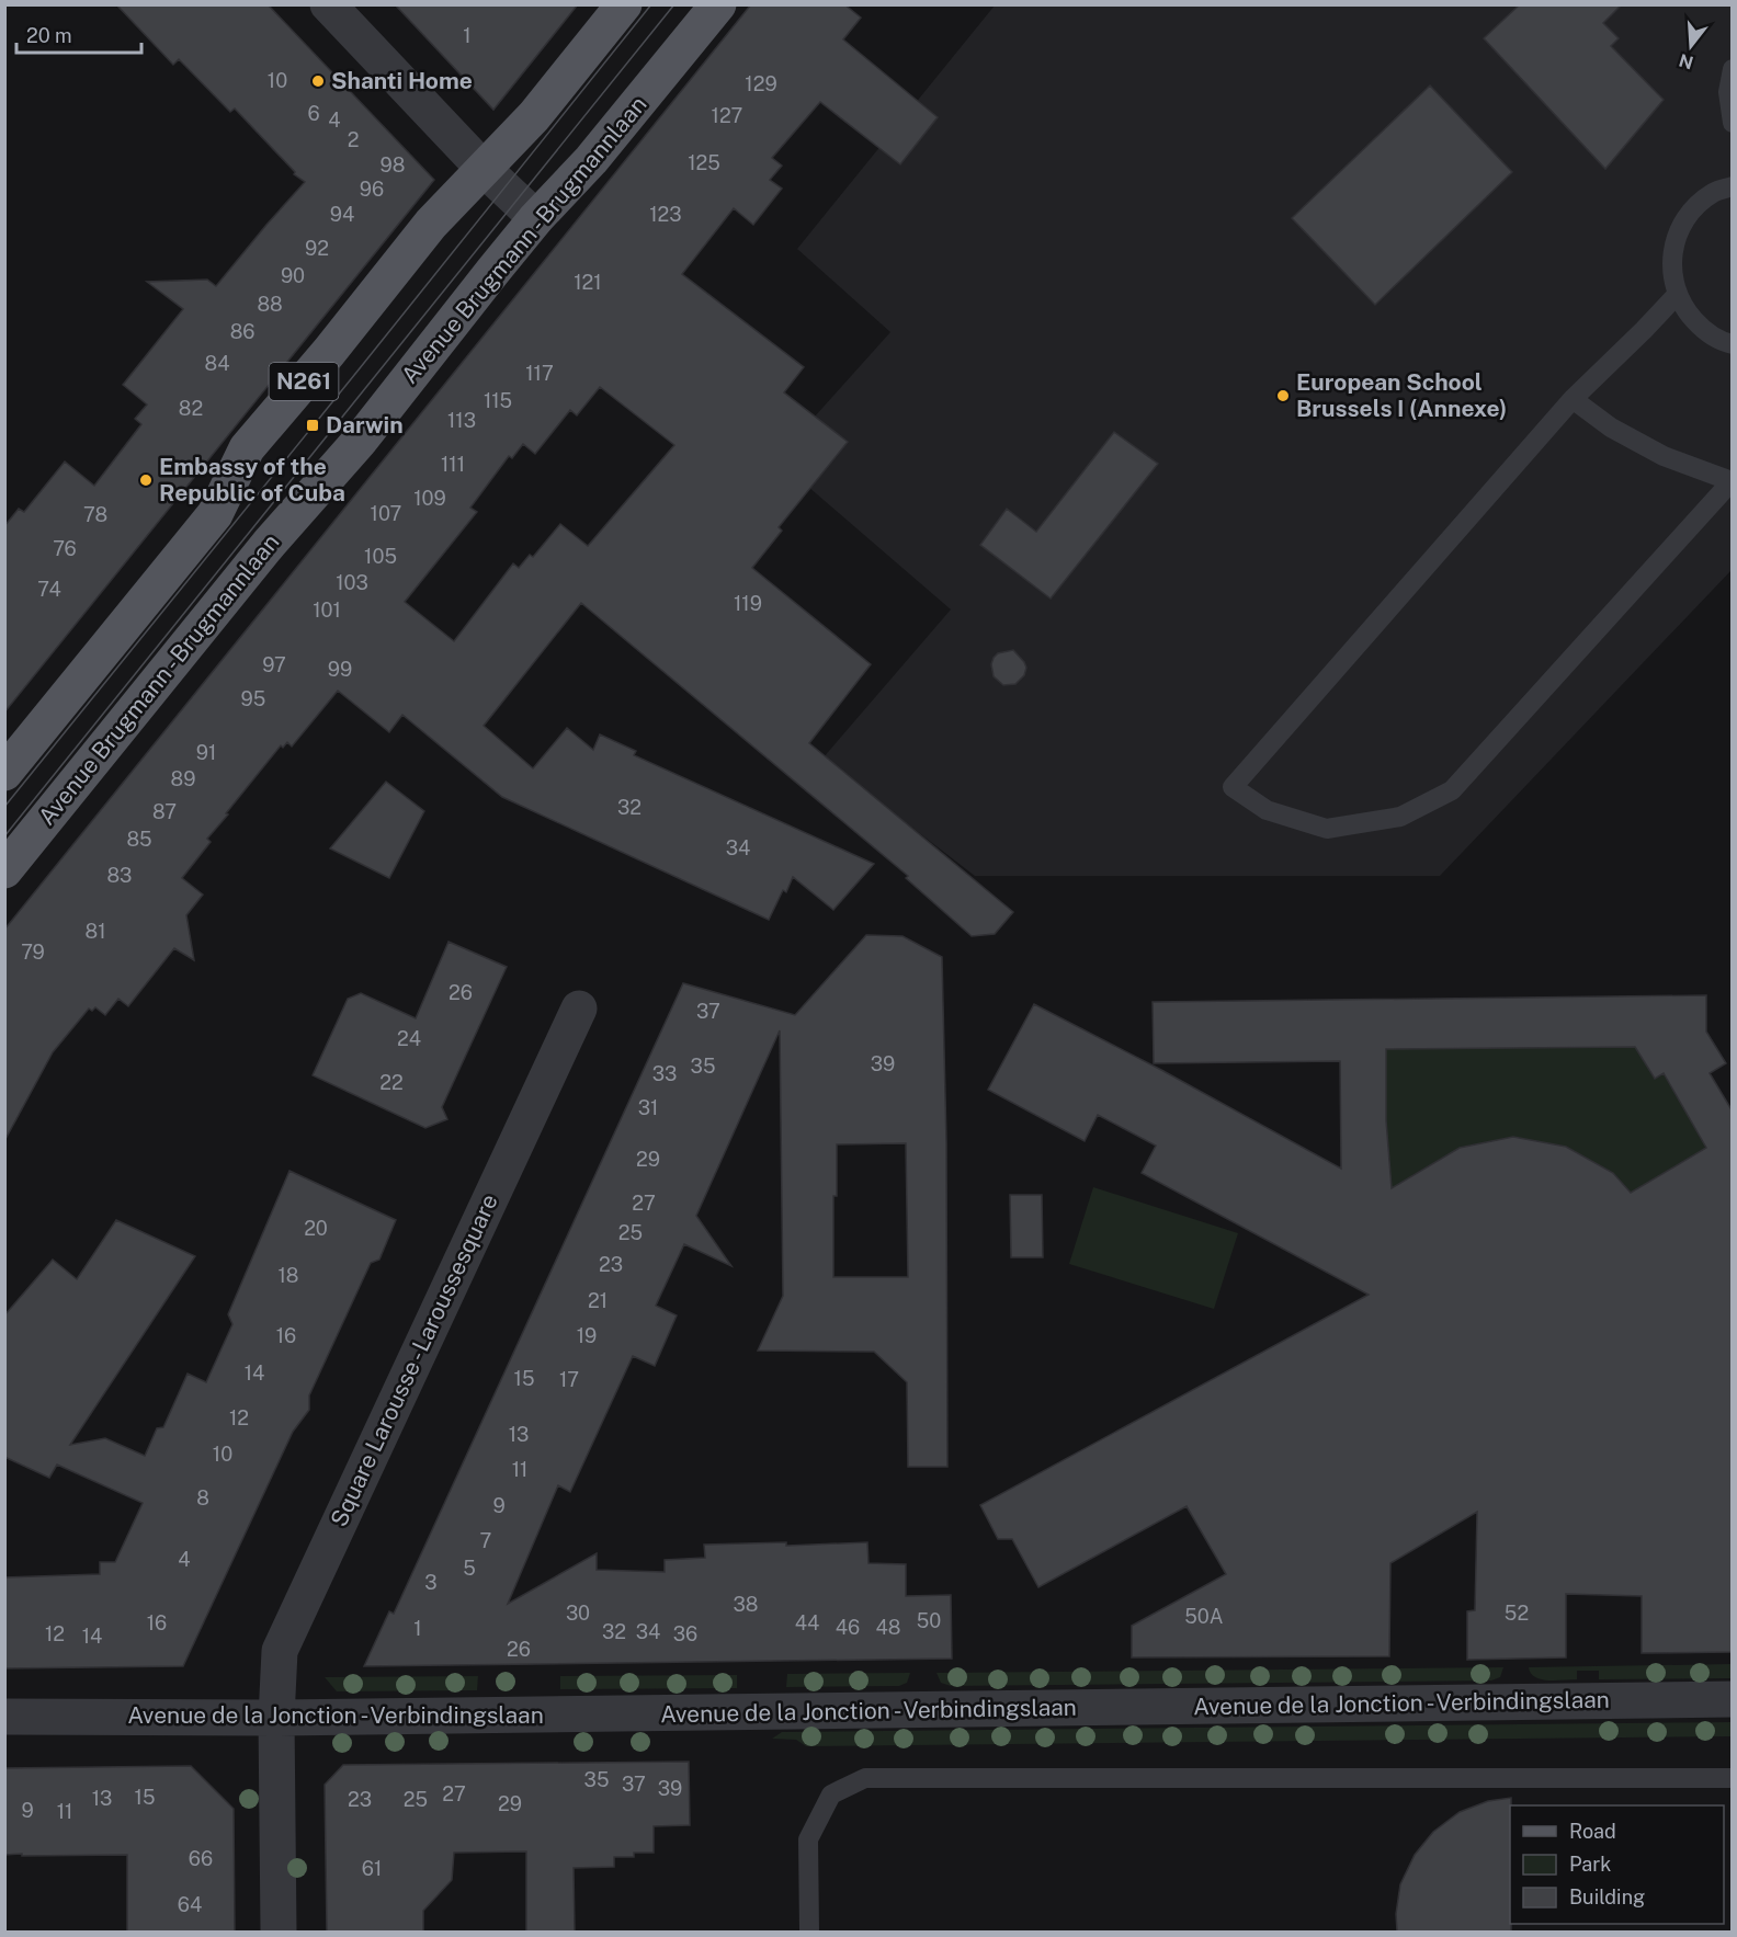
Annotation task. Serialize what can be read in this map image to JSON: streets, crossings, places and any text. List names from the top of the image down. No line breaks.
{"streets":{"main road":["Avenue Brugmann - Brugmannlaan","N261"],"street":["Square Larousse - Laroussesquare","Avenue de la Jonction - Verbindingslaan"]},"crossings":[["Square Larousse - Laroussesquare","Avenue de la Jonction - Verbindingslaan"]],"places":{"other":["Shanti Home","European School Brussels I (Annexe)","Embassy of the Republic of Cuba"],"transit":["Darwin"]},"house_numbers":["1","10","129","6","127","4","2","125","98","96","94","123","92","90","121","88","86","84","117","115","82","113","111","109","107","78","76","105","103","74","119","101","97","99","95","91","89","32","87","85","34","83","81","79","26","37","24","39","35","33","22","31","29","27","20","25","23","18","21","16","19","14","15","17","12","13","10","11","8","9","7","4","5","3","38","30","52","50A","50","16","44","46","48","1","32","34","12","36","14","26","35","37","39","27","15","13","23","25","29","9","11","66","61","64"],"legend":["Road","Park","Building"],"scale_bar":"20 m","north":"bottom"}
